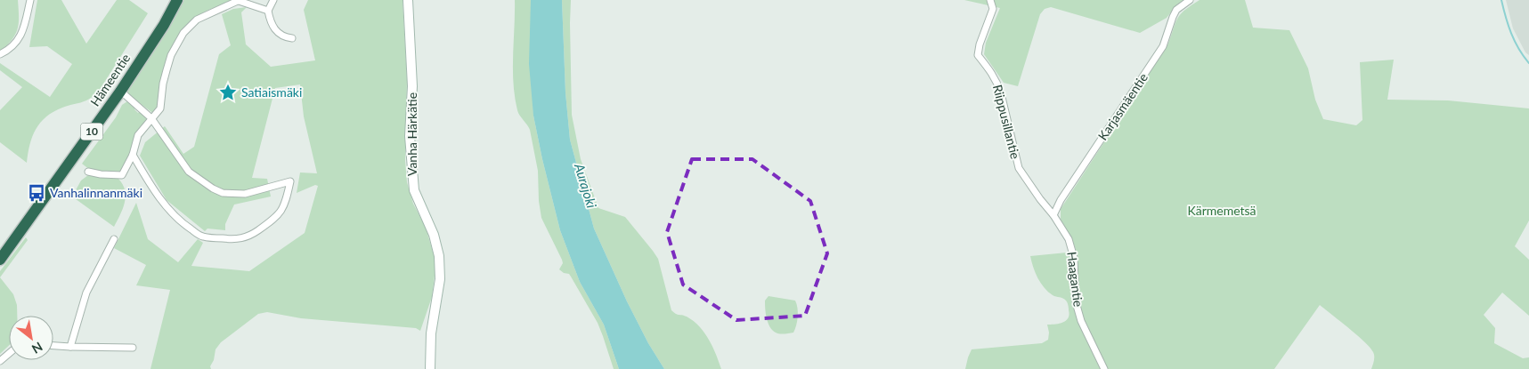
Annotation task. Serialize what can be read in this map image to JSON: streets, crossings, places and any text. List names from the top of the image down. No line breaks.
{"streets":{"highway":["Hämeentie","10"],"street":["Karjasmäentie","Riippusillantie","Vanha Härkätie","Haagantie"]},"crossings":[["Karjasmäentie","Riippusillantie"],["Karjasmäentie","Haagantie"],["Riippusillantie","Haagantie"]],"water":["Aurajoki"],"parks":["Kärmemetsä"],"places":{"place":["Satiaismäki"],"bus stop":["Vanhalinnanmäki"]},"north":"bottom right"}
